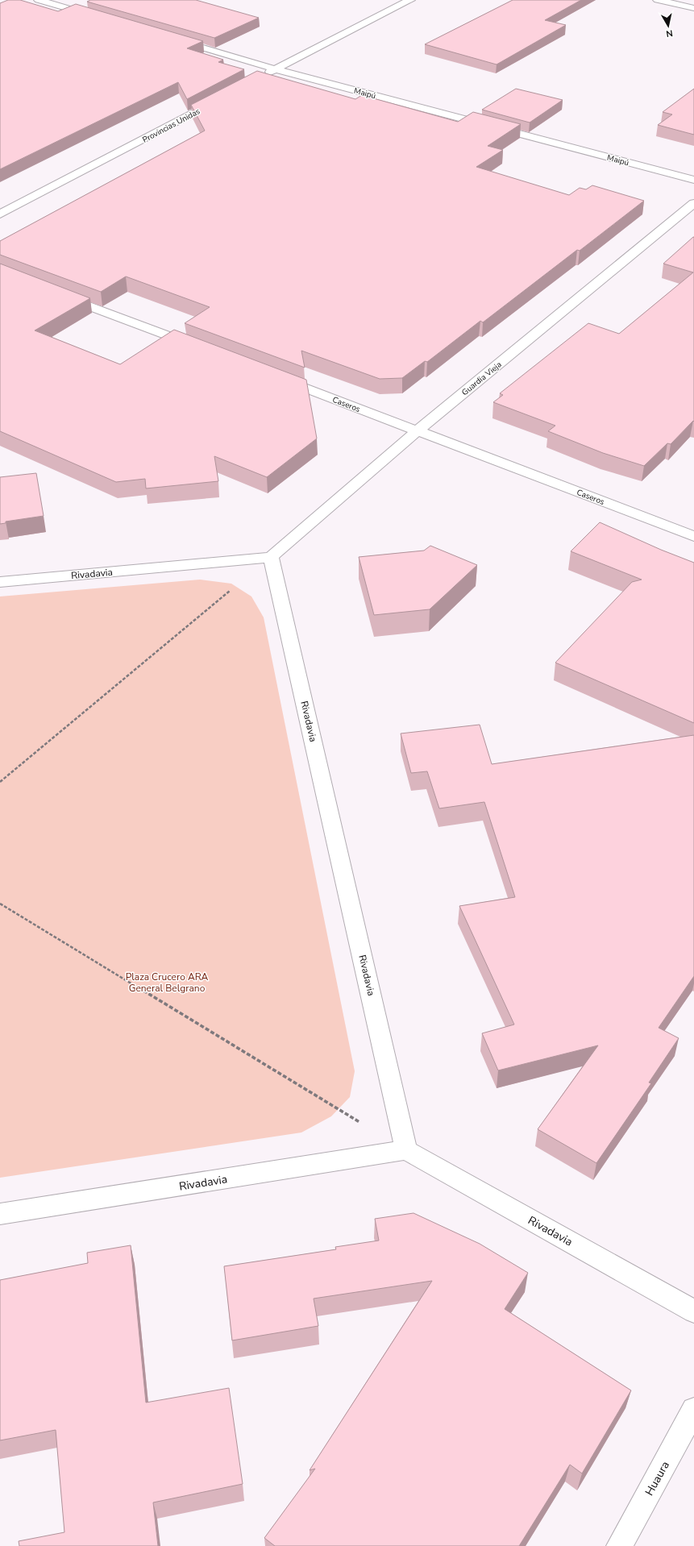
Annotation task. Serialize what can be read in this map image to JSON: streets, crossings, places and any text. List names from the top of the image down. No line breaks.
{"streets":{"street":["Maipú","Provincias Unidas","Guardia Vieja","Caseros","Rivadavia","Huaura"]},"crossings":[["Guardia Vieja","Caseros"],["Guardia Vieja","Rivadavia"]],"parks":["Plaza Crucero ARA General Belgrano"],"north":"bottom"}
